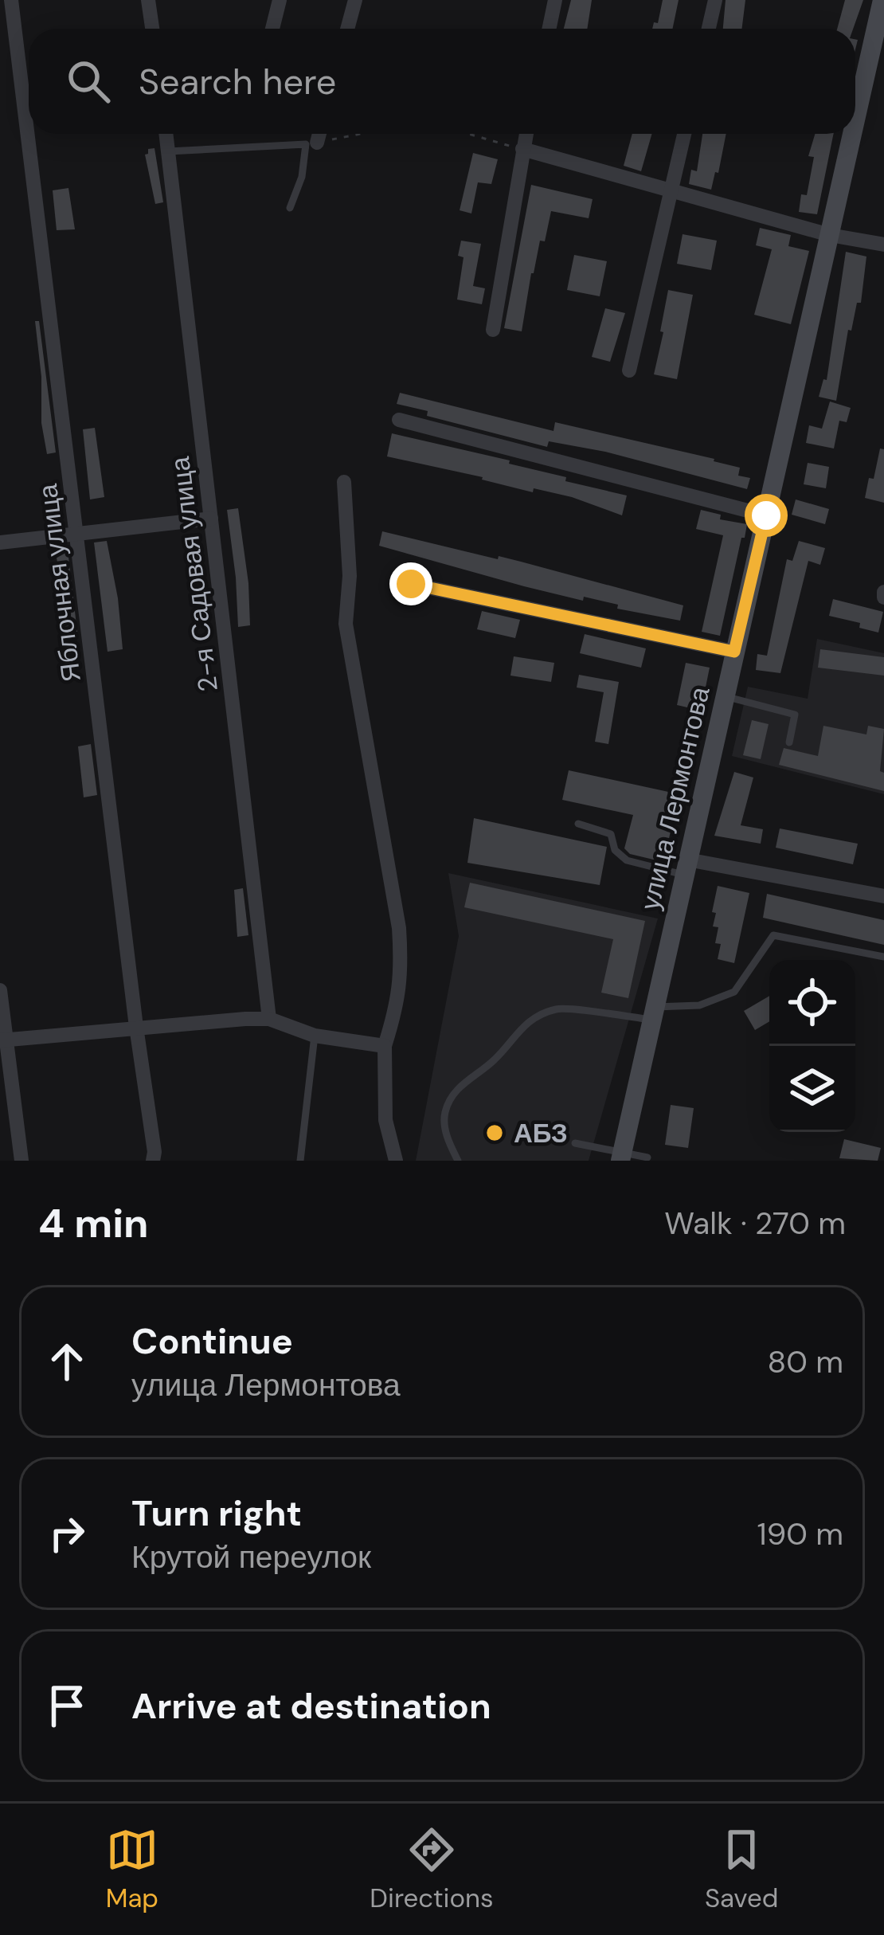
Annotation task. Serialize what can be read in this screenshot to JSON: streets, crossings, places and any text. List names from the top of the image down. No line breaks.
{"streets":{"street":["2-я Садовая улица","Яблочная улица","улица Лермонтова"]},"places":["АБЗ"],"page":{"search":"Search here","heading":["4 min","Walk · 270 m"],"list":[["Continue","улица Лермонтова","80 m"],["Turn right","Крутой переулок","190 m"],"Arrive at destination"],"nav":["Map","Directions","Saved"]}}
